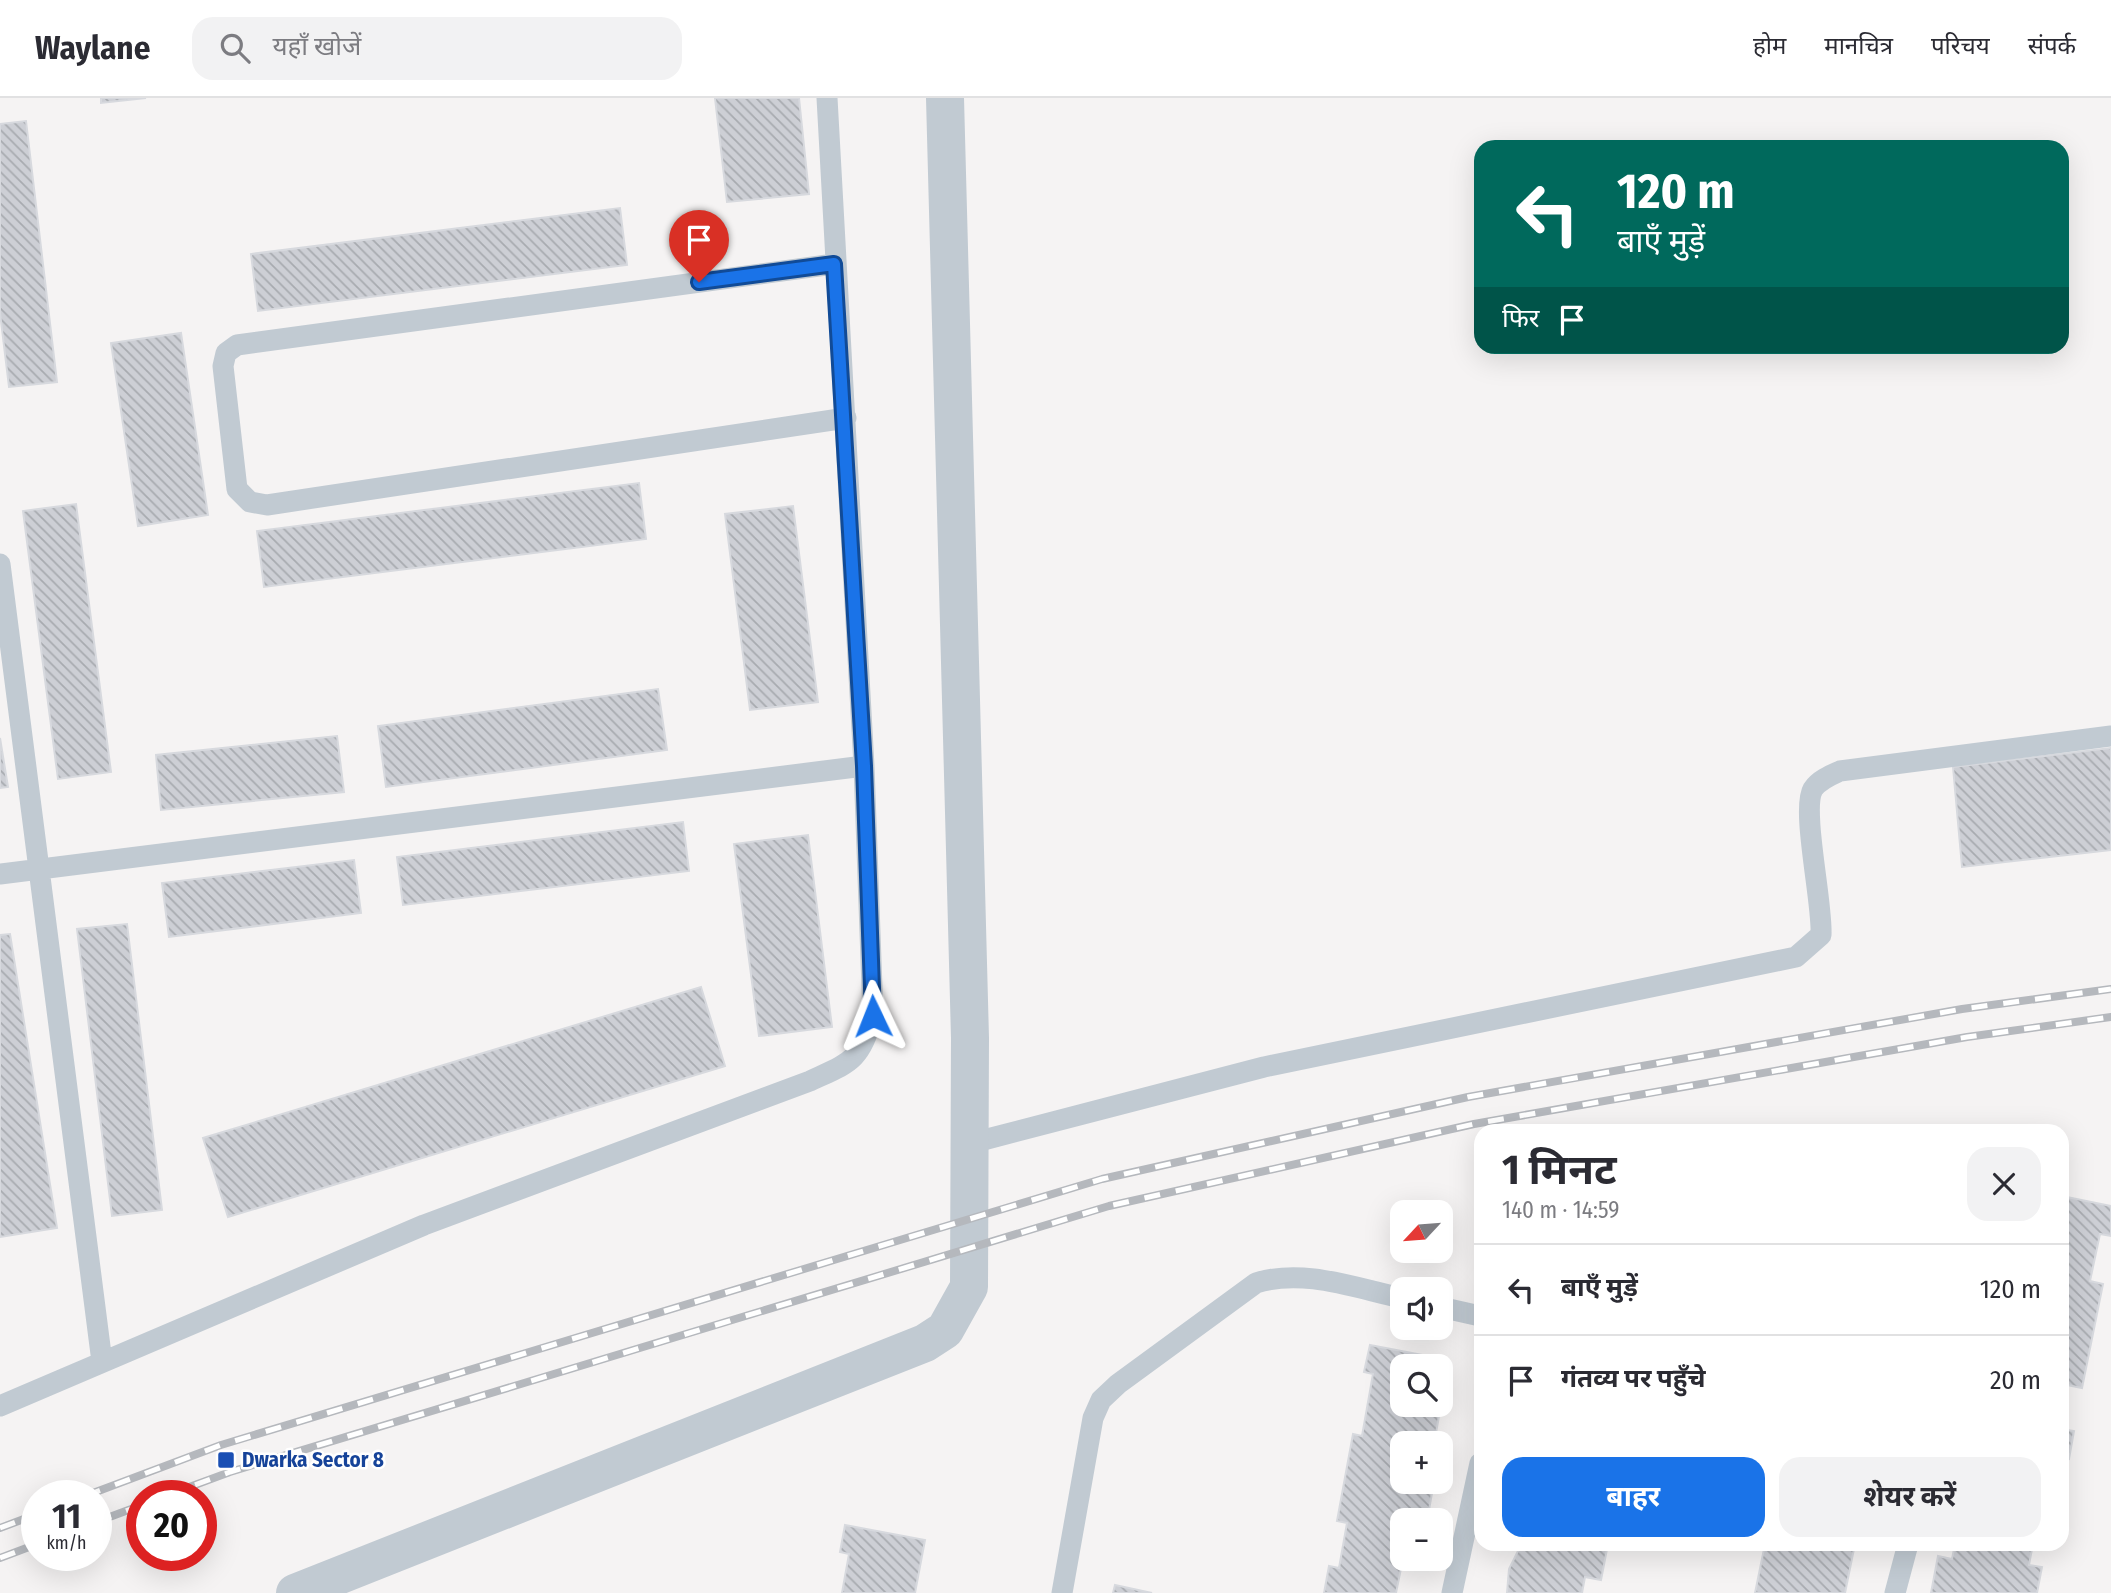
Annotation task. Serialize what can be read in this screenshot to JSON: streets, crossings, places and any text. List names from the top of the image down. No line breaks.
{"places":{"transit":["Dwarka Sector 8"]},"north":"bottom left","page":{"header":"Waylane","search":"यहाँ खोजें","nav":["होम","मानचित्र","परिचय","संपर्क"],"turn":["120 m","बाएँ मुड़ें"],"then":"फिर","heading":["1 मिनट","140 m · 14:59"],"map_buttons":["+","−"],"list":[{"name":"बाएँ मुड़ें","value":"120 m"},{"name":"गंतव्य पर पहुँचे","value":"20 m"}],"buttons":["बाहर","शेयर करें"],"speed":"11 km/h","limit":"20"}}
